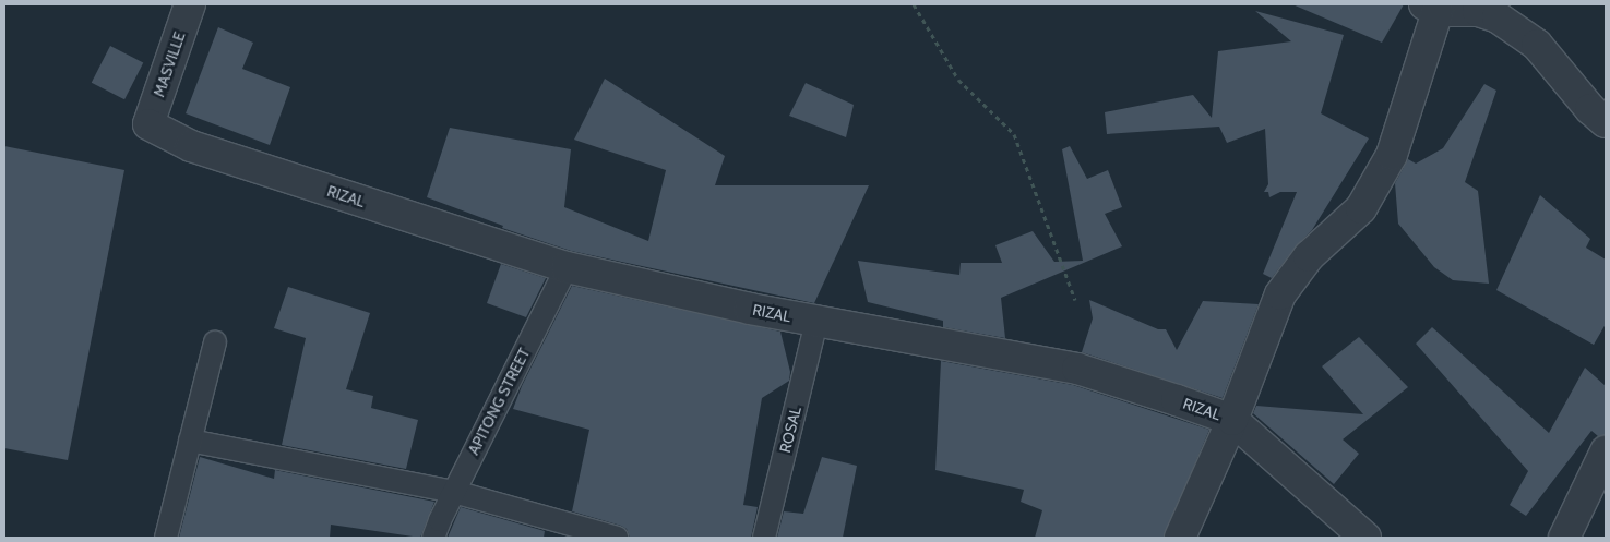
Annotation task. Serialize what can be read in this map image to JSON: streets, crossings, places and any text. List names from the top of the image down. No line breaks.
{"streets":{"street":["MASVILLE","RIZAL"],"lane":["APITONG STREET","ROSAL"]},"crossings":[["MASVILLE","RIZAL"],["RIZAL","APITONG STREET"],["RIZAL","ROSAL"]]}
